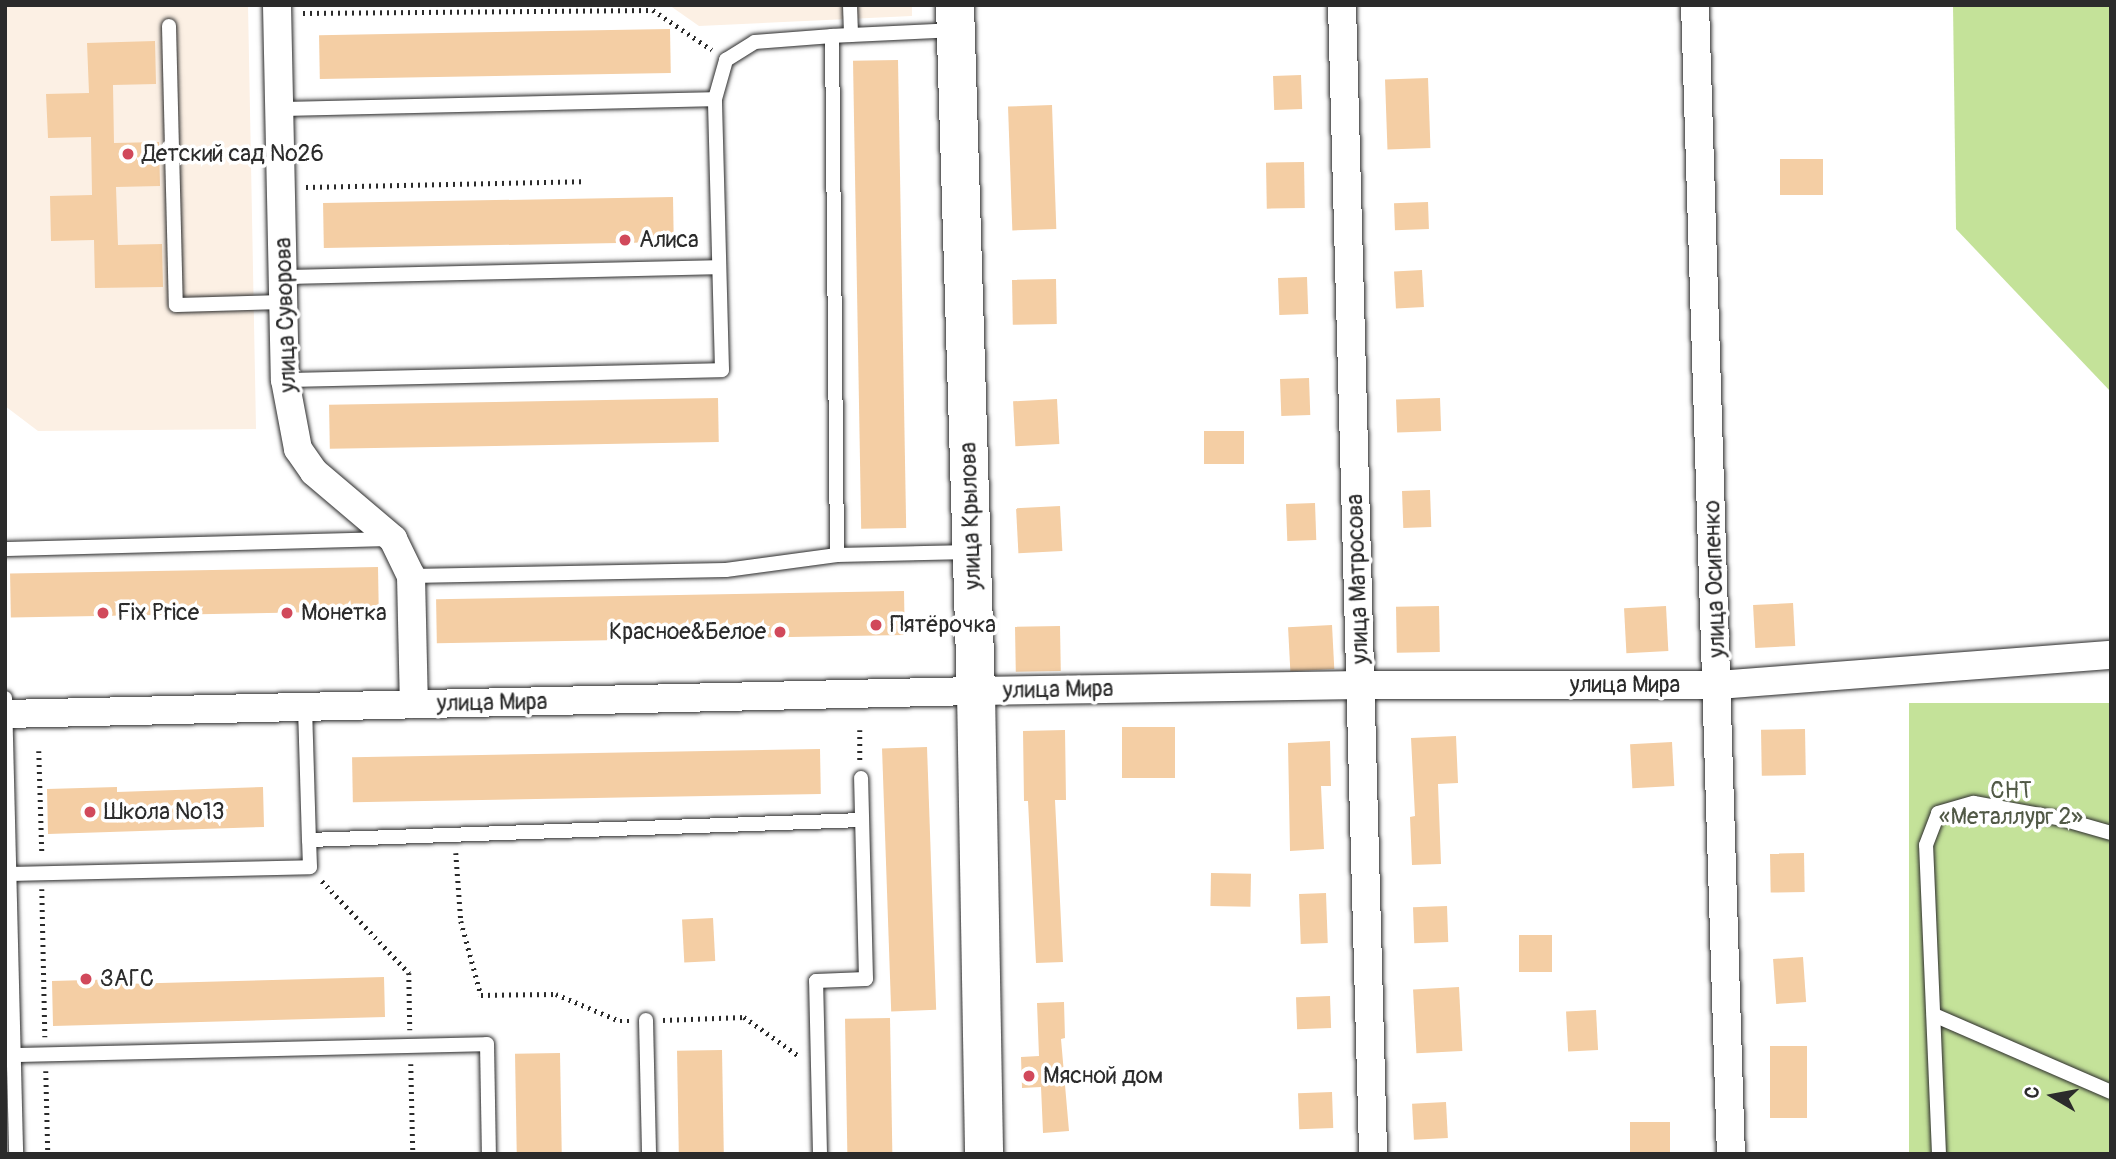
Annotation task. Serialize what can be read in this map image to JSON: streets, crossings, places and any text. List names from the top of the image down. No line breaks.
{"streets":{"main road":["улица Крылова"],"street":["улица Суворова","улица Матросова","улица Осипенко","улица Мира"]},"crossings":[["улица Суворова","улица Мира"],["улица Крылова","улица Мира"],["улица Матросова","улица Мира"],["улица Осипенко","улица Мира"]],"parks":["СНТ «Металлург 2»"],"places":["Детский сад №26","Алиса","Fix Price","Монетка","Пятёрочка","Красное&Белое","Школа №13","ЗАГС","Мясной дом"],"north":"left"}
